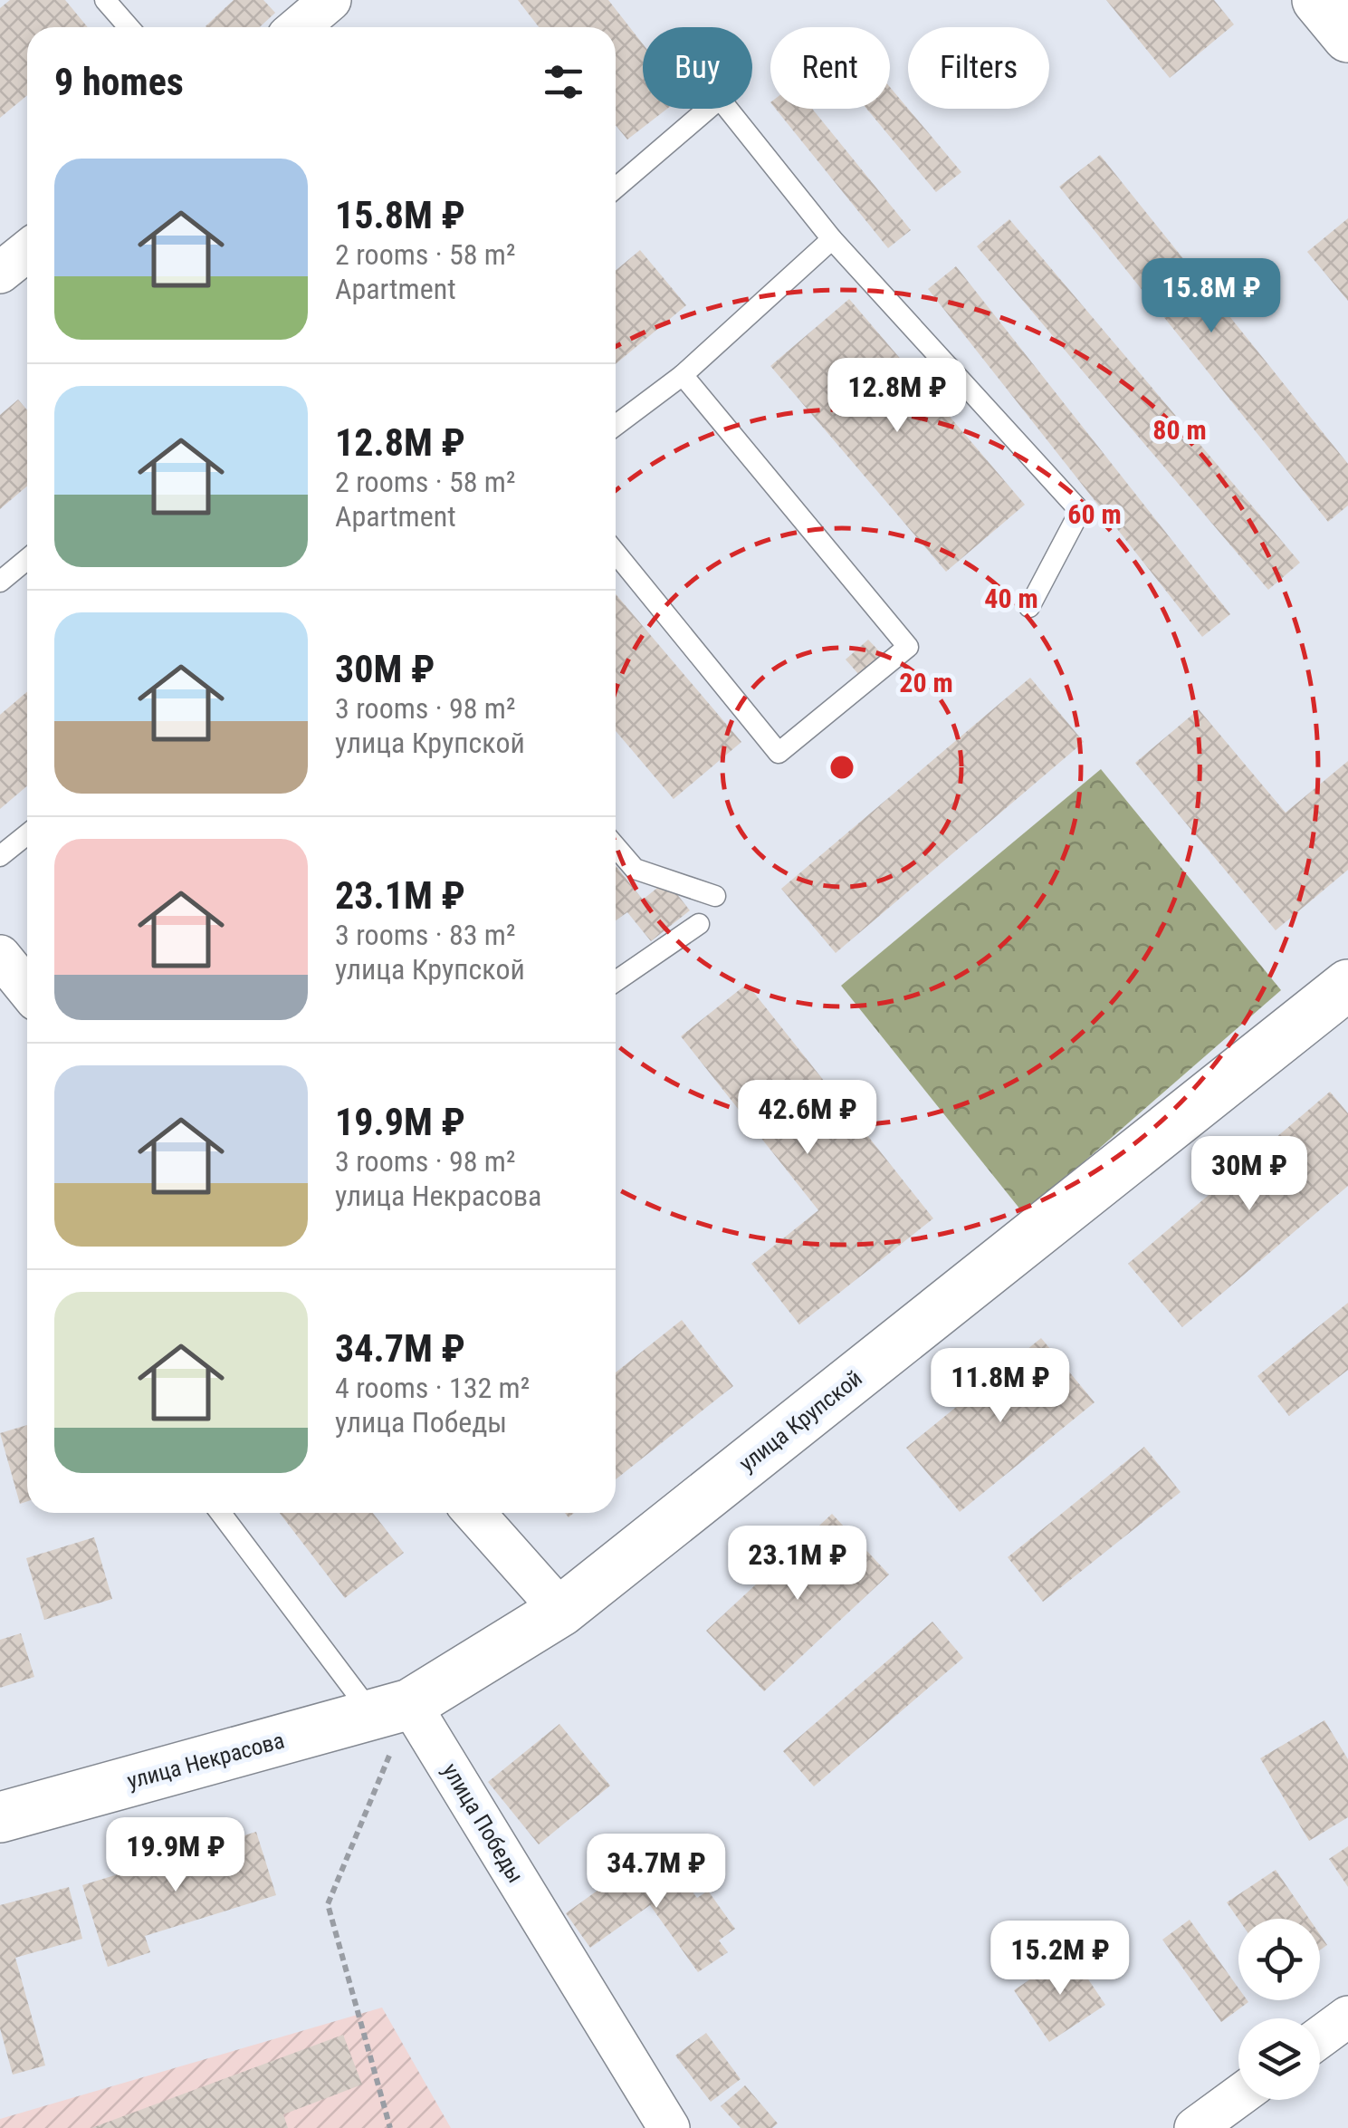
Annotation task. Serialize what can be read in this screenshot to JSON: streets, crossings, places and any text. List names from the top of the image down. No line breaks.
{"streets":{"street":["улица Крупской","улица Некрасова","улица Победы"]},"crossings":[["улица Крупской","улица Некрасова"],["улица Крупской","улица Победы"],["улица Некрасова","улица Победы"]],"page":{"chip":["Buy","Rent","Filters"],"heading":"9 homes","list":[{"name":"15.8M ₽","note":"2 rooms · 58 m² · Apartment"},{"name":"12.8M ₽","note":"2 rooms · 58 m² · Apartment"},{"name":"30M ₽","note":"3 rooms · 98 m² · улица Крупской"},{"name":"23.1M ₽","note":"3 rooms · 83 m² · улица Крупской"},{"name":"19.9M ₽","note":"3 rooms · 98 m² · улица Некрасова"},{"name":"34.7M ₽","note":"4 rooms · 132 m² · улица Победы"}],"price":["15.8M ₽","12.8M ₽","42.6M ₽","30M ₽","11.8M ₽","23.1M ₽","19.9M ₽","34.7M ₽","15.2M ₽"]},"rings":["80 m","60 m","40 m","20 m"]}
